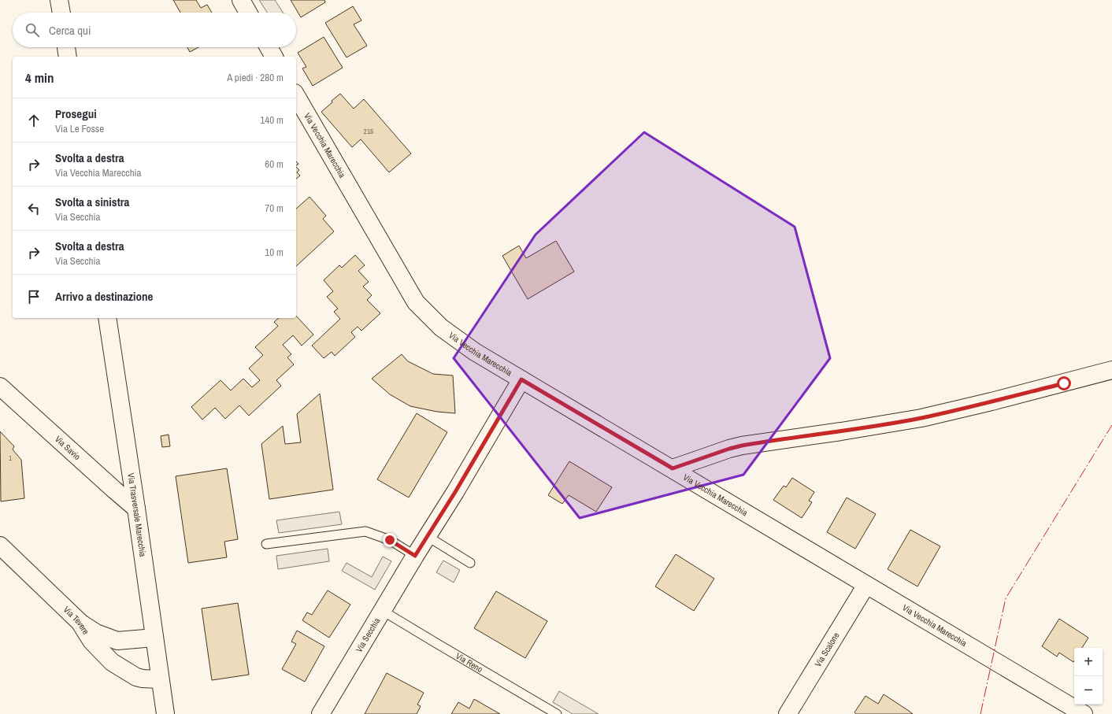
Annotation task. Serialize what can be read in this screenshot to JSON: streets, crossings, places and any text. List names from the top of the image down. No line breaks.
{"streets":{"street":["Via Vecchia Marecchia","Via Savio","Via Trasversale Marecchia","Via Tevere","Via Secchia","Via Scalone"],"lane":["Via Reno"]},"crossings":[["Via Vecchia Marecchia","Via Secchia"],["Via Vecchia Marecchia","Via Scalone"],["Via Savio","Via Trasversale Marecchia"],["Via Trasversale Marecchia","Via Tevere"],["Via Secchia","Via Reno"]],"house_numbers":["215","1"],"page":{"search":"Cerca qui","heading":["4 min","A piedi · 280 m"],"list":[["Prosegui","Via Le Fosse","140 m"],["Svolta a destra","Via Vecchia Marecchia","60 m"],["Svolta a sinistra","Via Secchia","70 m"],["Svolta a destra","Via Secchia","10 m"],"Arrivo a destinazione"],"map_buttons":["+","−"]}}
